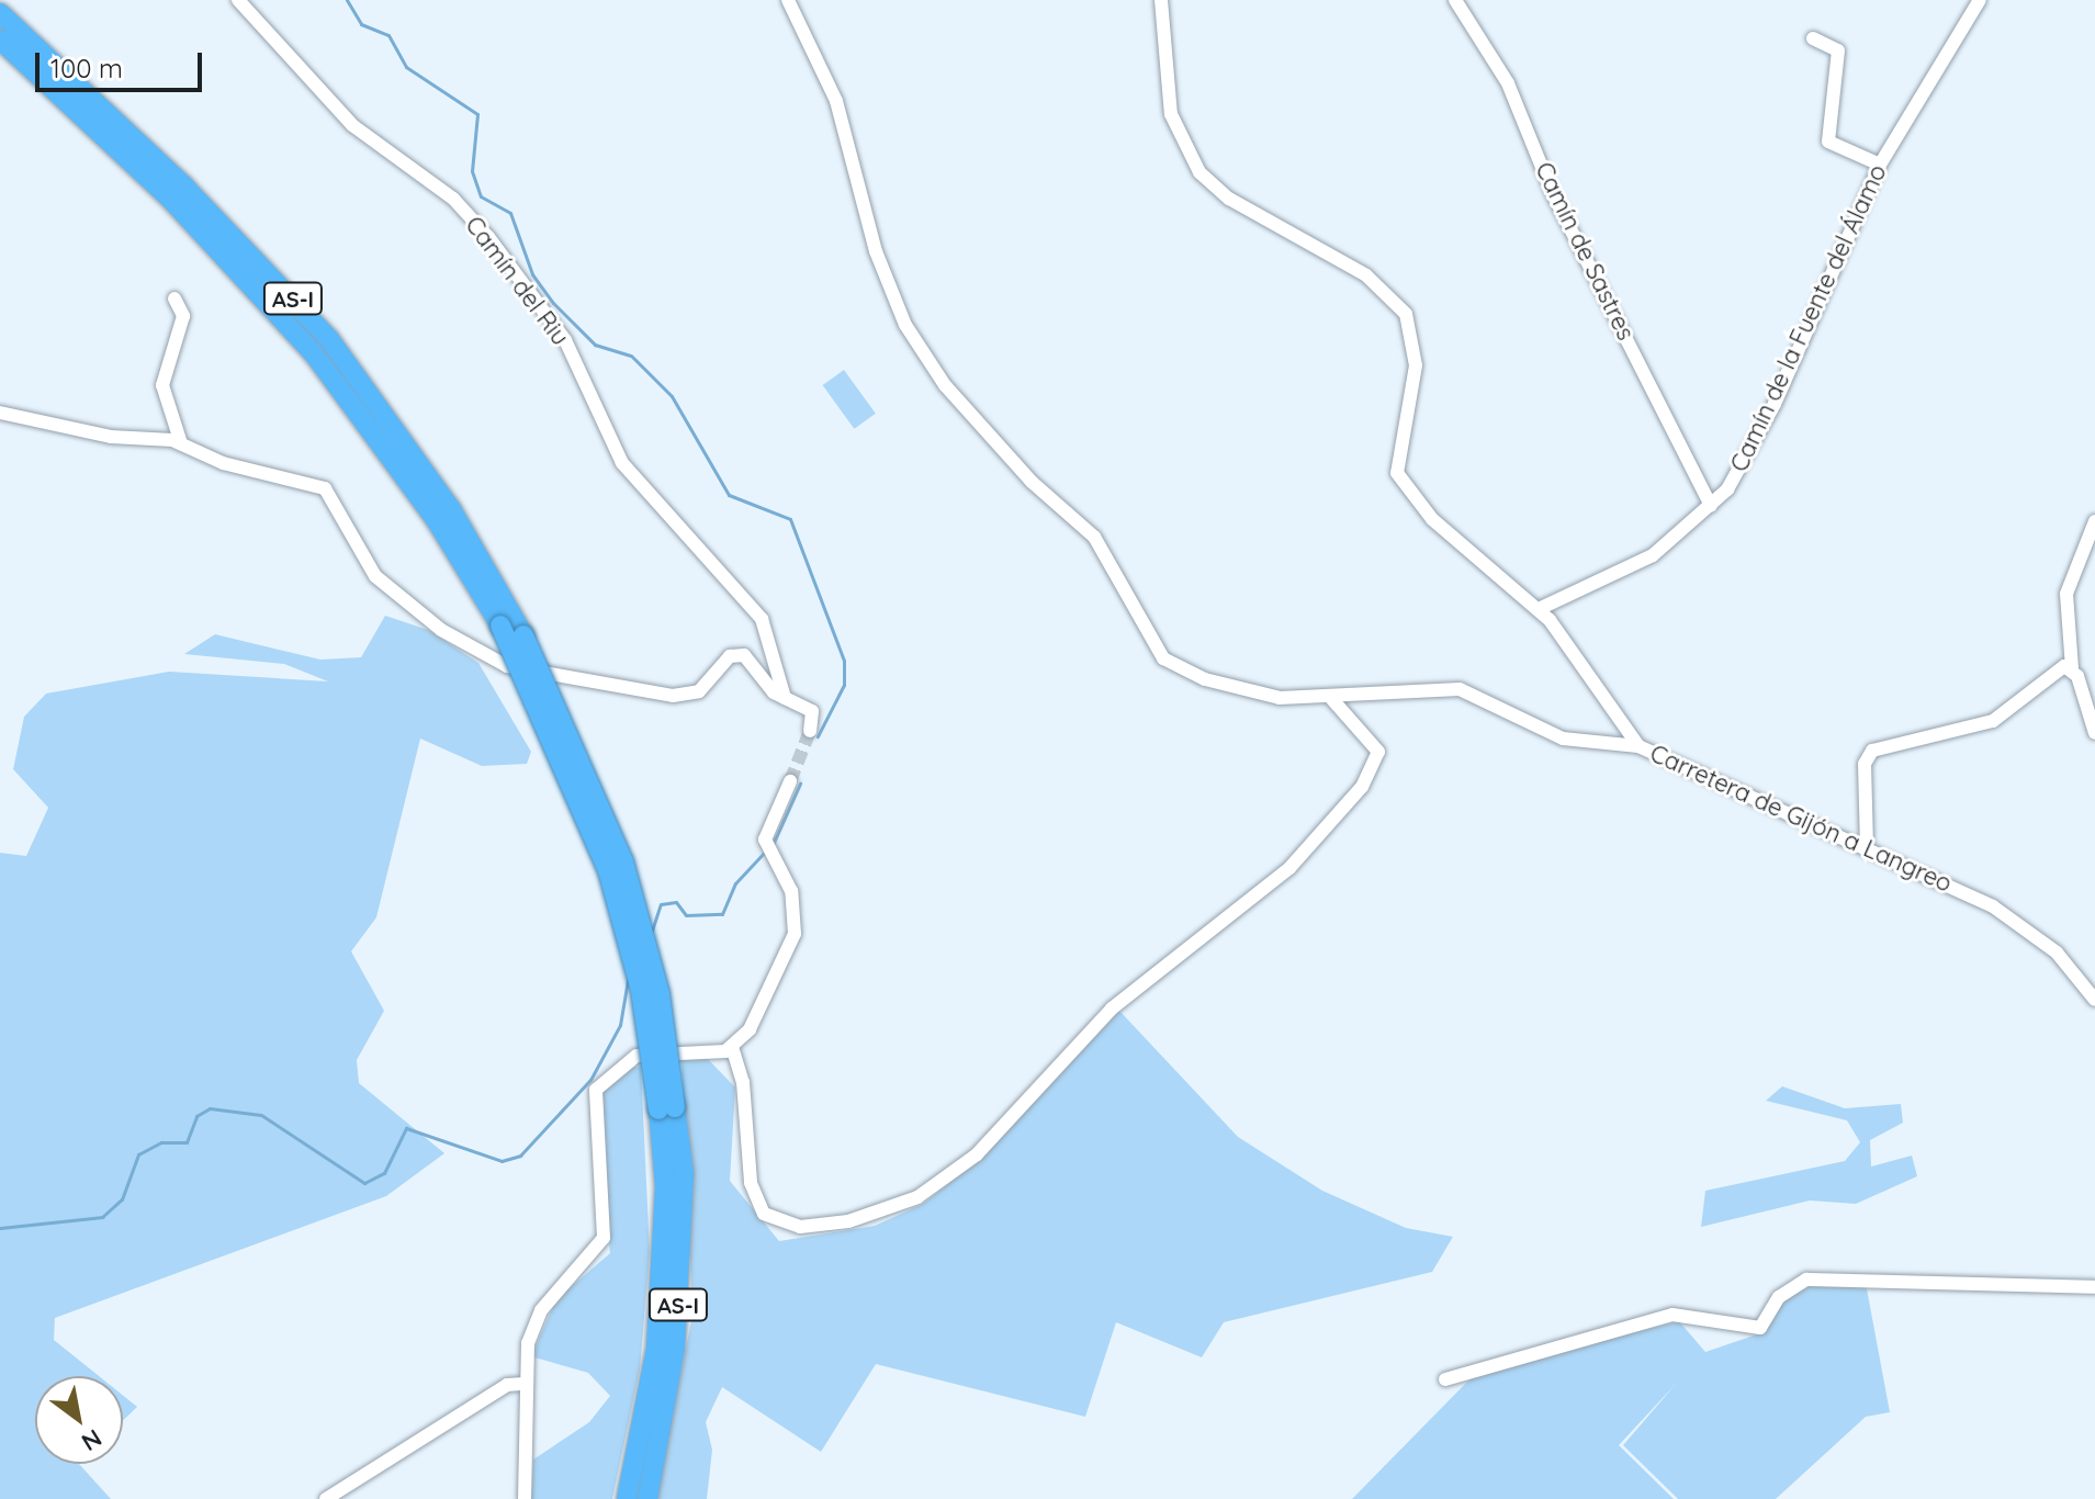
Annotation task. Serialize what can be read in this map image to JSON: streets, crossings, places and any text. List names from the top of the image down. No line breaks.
{"streets":{"highway":["AS-I"],"street":["Camín de Sastres","Camín del Riu","Camín de la Fuente del Álamo","Carretera de Gijón a Langreo"]},"crossings":[["Camín de Sastres","Camín de la Fuente del Álamo"],["Camín de la Fuente del Álamo","Carretera de Gijón a Langreo"]],"scale_bar":"100 m","north":"bottom right"}
